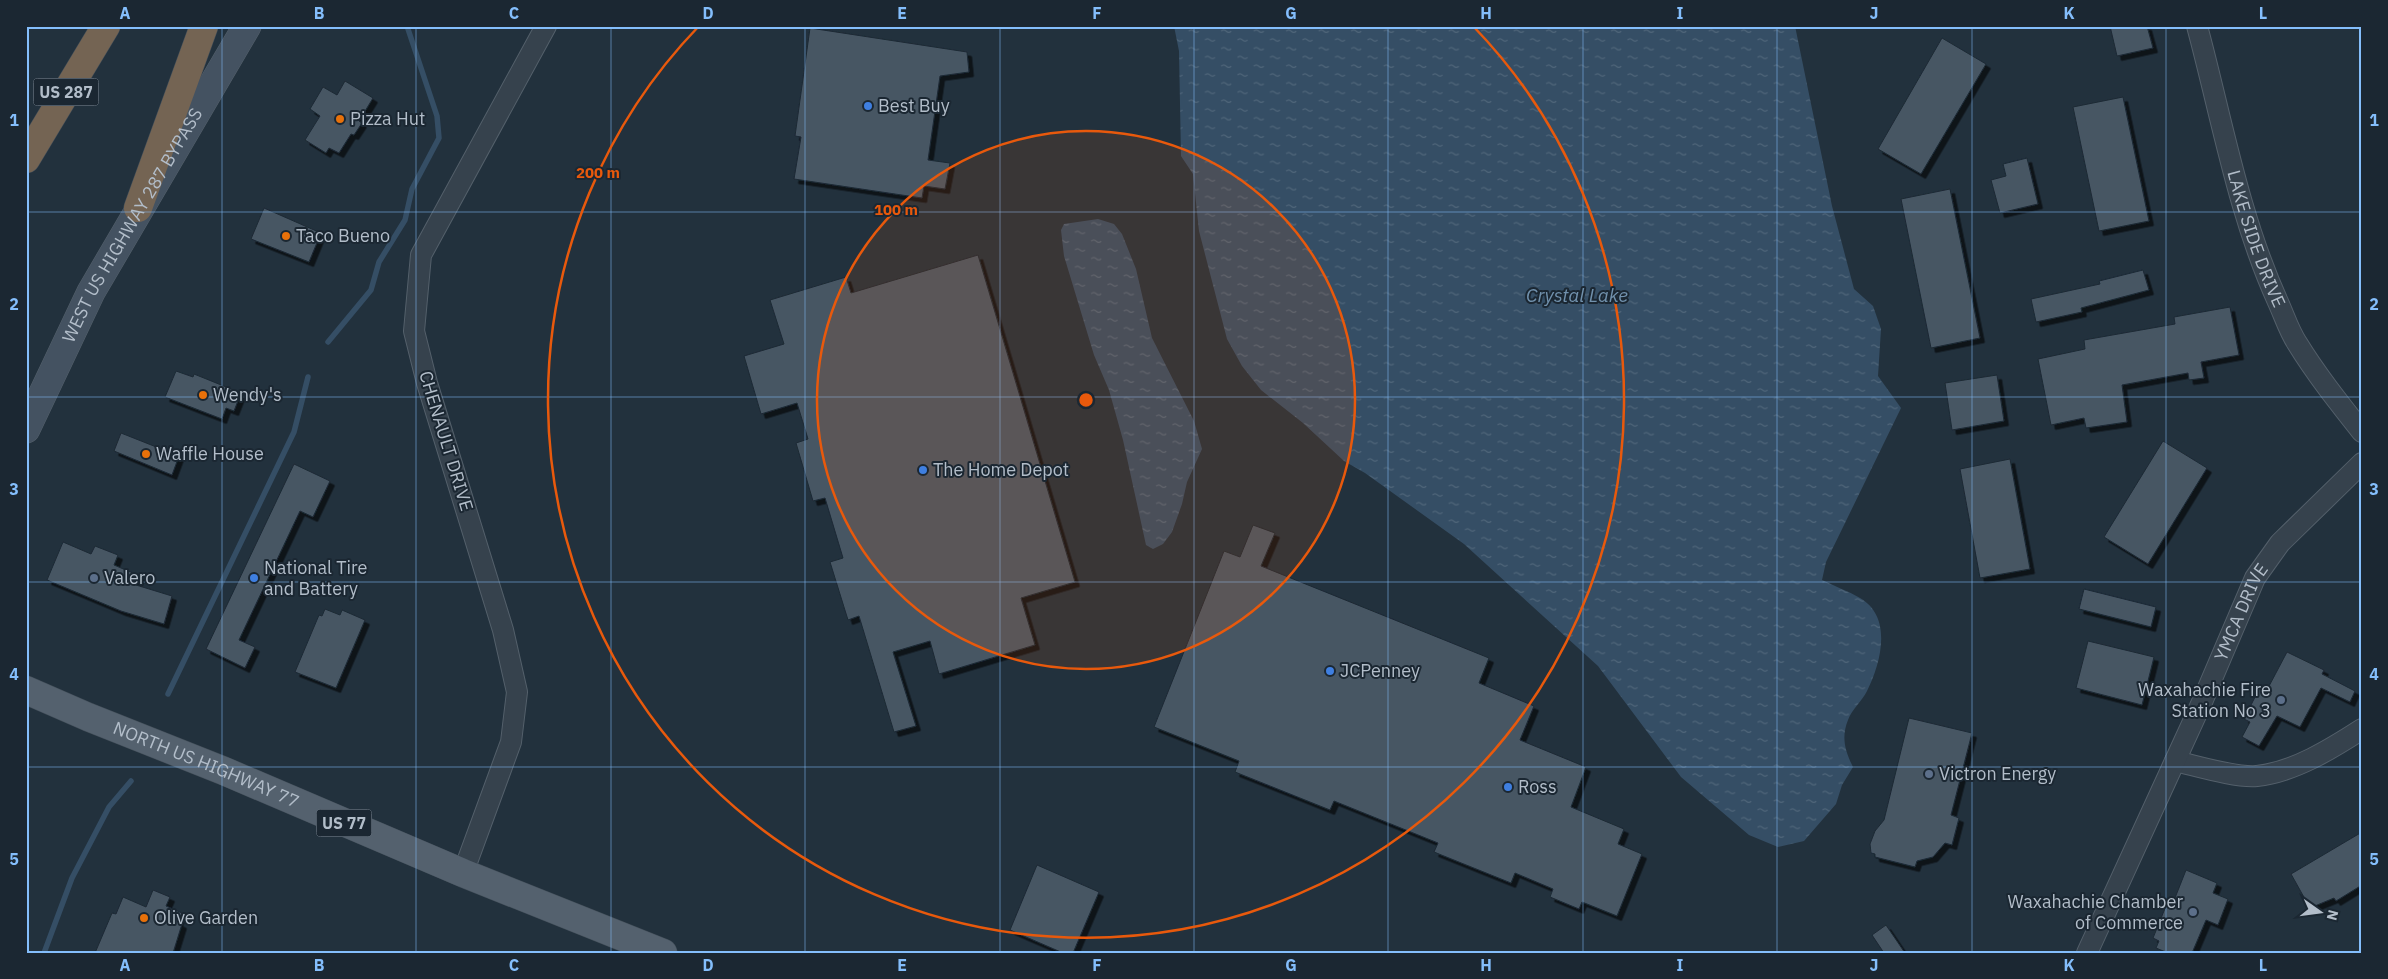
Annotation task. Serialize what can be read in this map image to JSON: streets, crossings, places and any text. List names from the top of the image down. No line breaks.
{"streets":{"highway":["US 287"],"main road":["WEST US HIGHWAY 287 BYPASS","NORTH US HIGHWAY 77","US 77"],"street":["LAKE SIDE DRIVE","CHENAULT DRIVE","YMCA DRIVE"]},"crossings":[["CHENAULT DRIVE","NORTH US HIGHWAY 77"]],"water":["Crystal Lake"],"places":["Best Buy","Pizza Hut","Taco Bueno","Wendy's","Waffle House","The Home Depot","Valero","National Tire and Battery","JCPenney","Waxahachie Fire Station No 3","Victron Energy","Ross","Waxahachie Chamber of Commerce","Olive Garden"],"north":"right","grid":{"columns":["A","B","C","D","E","F","G","H","I","J","K","L"],"rows":["1","2","3","4","5"]},"rings":["200 m","100 m"]}
